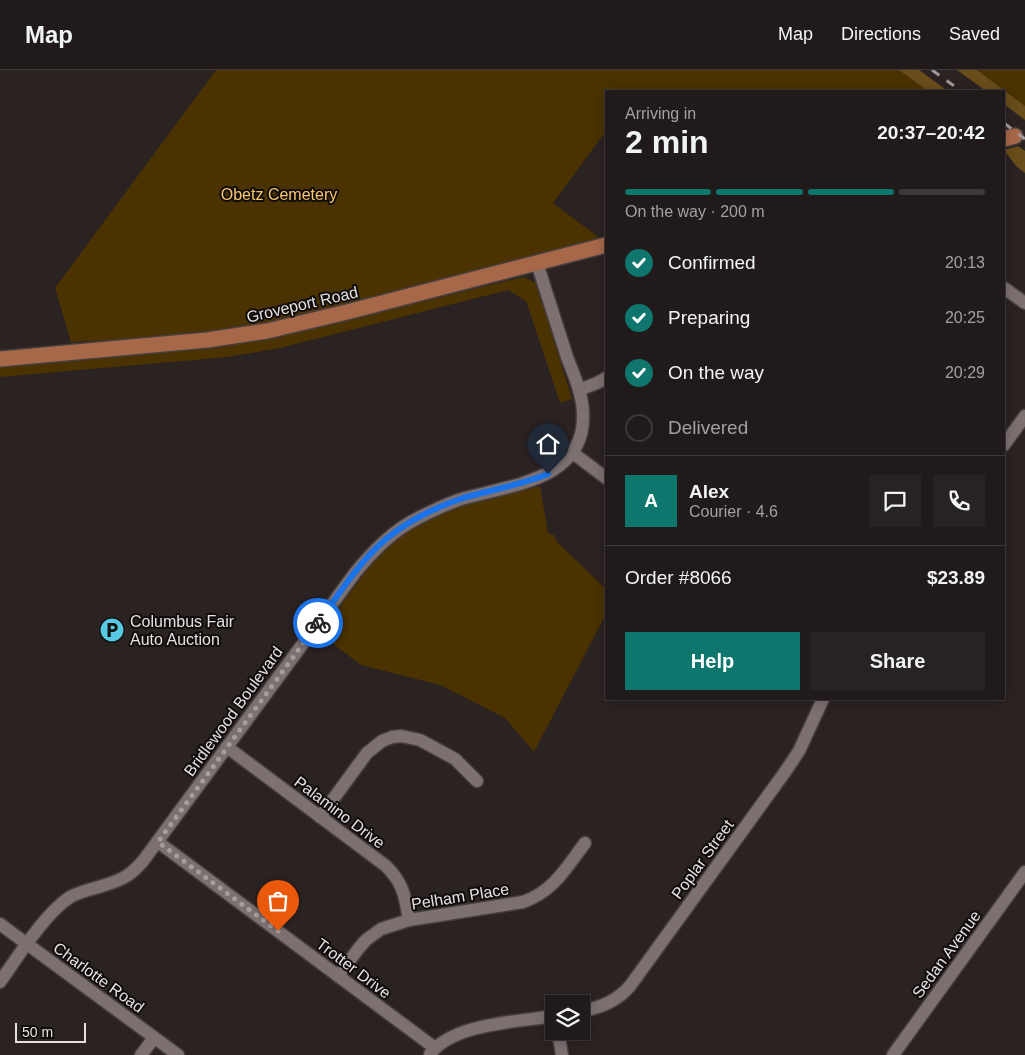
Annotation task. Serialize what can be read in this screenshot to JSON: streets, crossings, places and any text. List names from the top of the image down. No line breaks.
{"streets":{"main road":["Groveport Road"],"street":["Bridlewood Boulevard","Palamino Drive","Poplar Street","Pelham Place","Sedan Avenue","Trotter Drive","Charlotte Road"]},"crossings":[["Groveport Road","Bridlewood Boulevard"],["Bridlewood Boulevard","Palamino Drive"],["Bridlewood Boulevard","Trotter Drive"],["Bridlewood Boulevard","Charlotte Road"],["Palamino Drive","Pelham Place"],["Pelham Place","Trotter Drive"]],"parks":["Obetz Cemetery"],"places":{"parking":["Columbus Fair Auto Auction"]},"scale_bar":"50 m","page":{"header":"Map","nav":["Map","Directions","Saved"],"heading":["2 min","Arriving in","20:37–20:42"],"panel":["Alex","Courier · 4.6","Order #8066","$23.89"],"bar":"On the way · 200 m","list":[["Confirmed","20:13"],["Preparing","20:25"],["On the way","20:29"],"Delivered"],"round":"A","buttons":["Help","Share"],"scale":"50 m"}}
